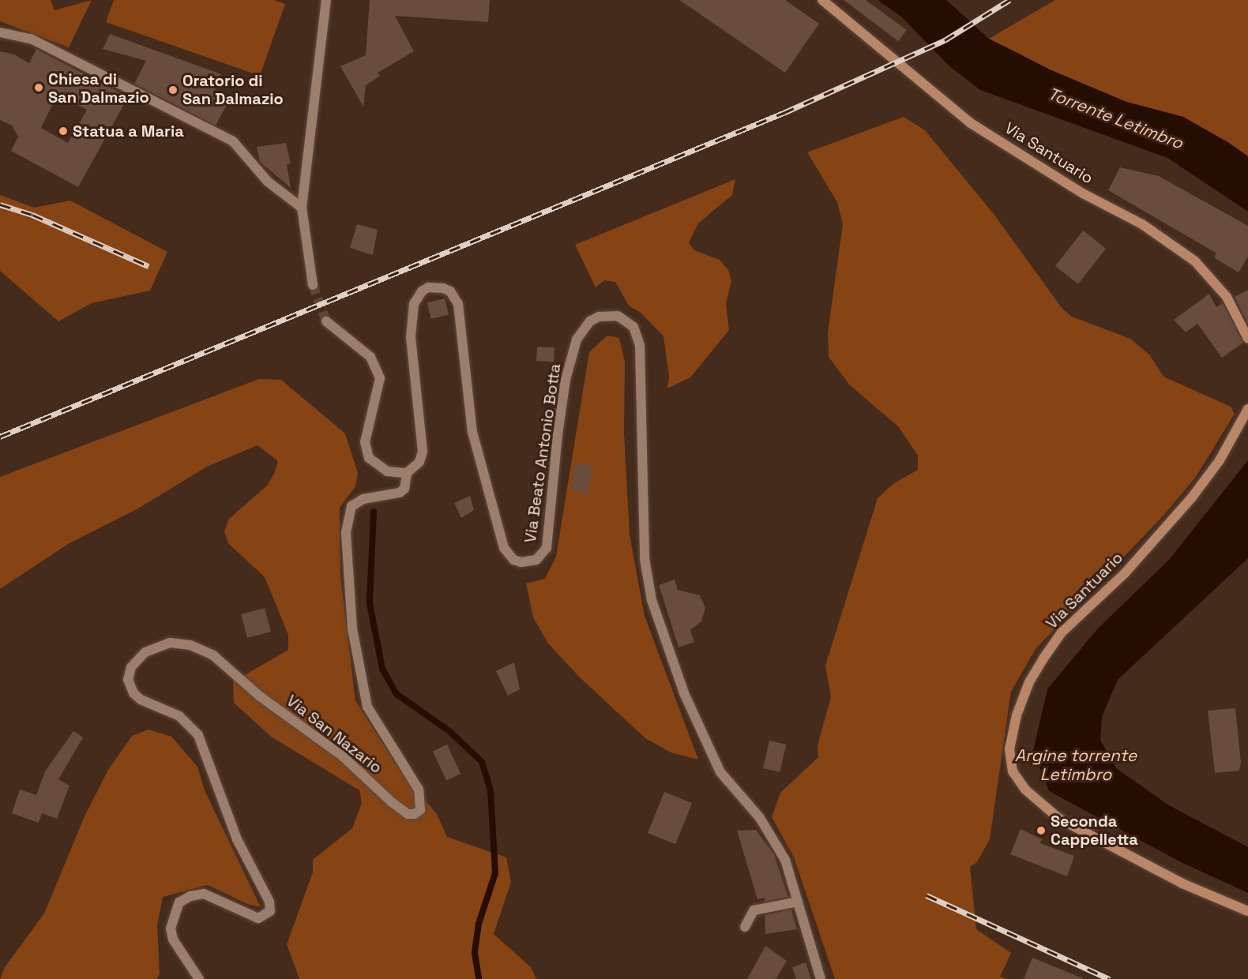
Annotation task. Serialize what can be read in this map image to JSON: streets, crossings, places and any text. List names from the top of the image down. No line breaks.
{"streets":{"main road":["Via Santuario"],"street":["Via Beato Antonio Botta","Via San Nazario"]},"crossings":[["Via Beato Antonio Botta","Via San Nazario"]],"water":["Torrente Letimbro","Argine torrente Letimbro"],"places":["Chiesa di San Dalmazio","Oratorio di San Dalmazio","Statua a Maria","Seconda Cappelletta"]}
